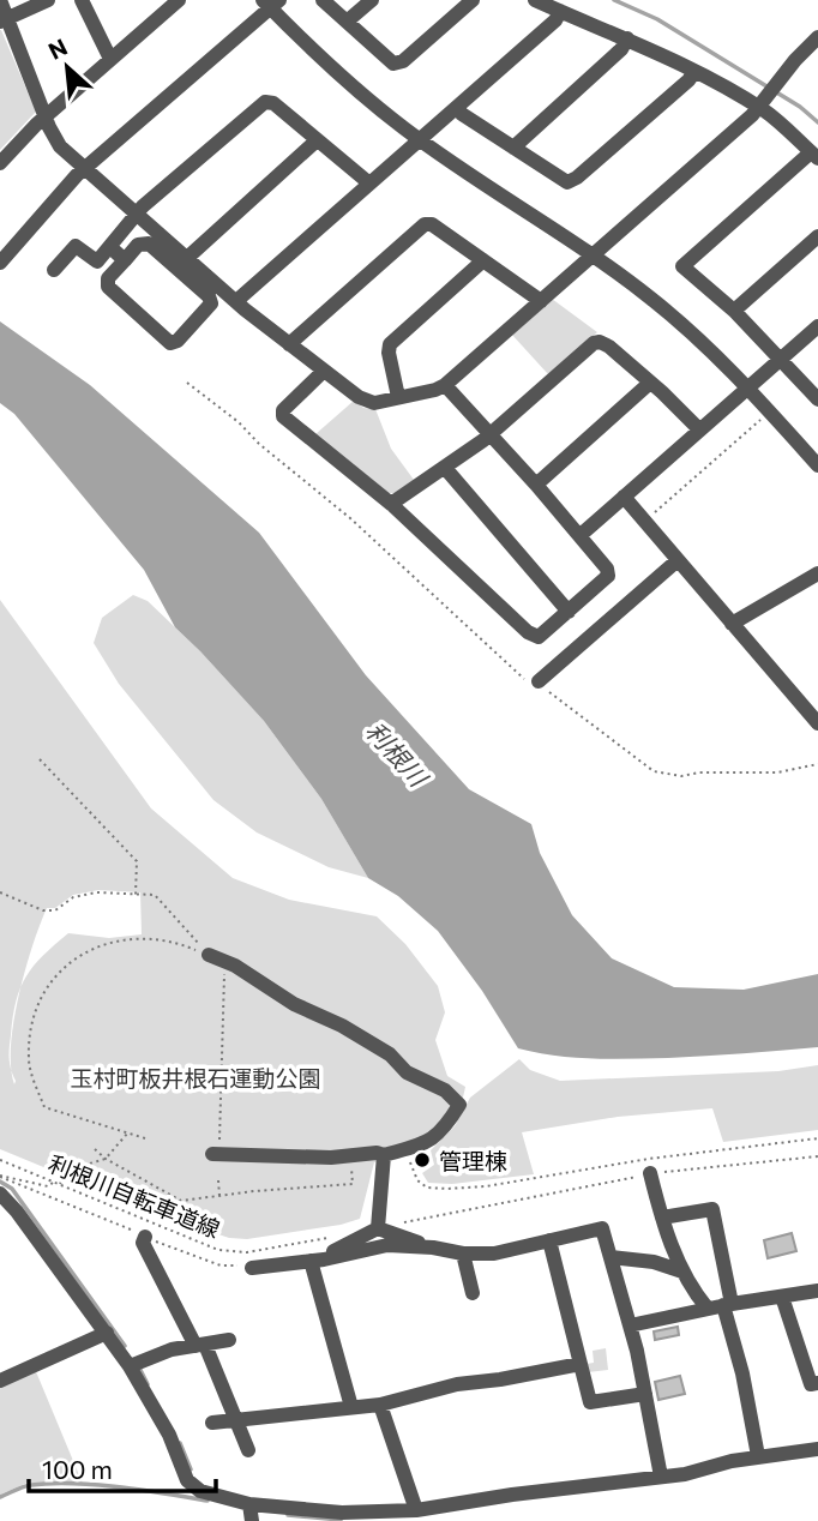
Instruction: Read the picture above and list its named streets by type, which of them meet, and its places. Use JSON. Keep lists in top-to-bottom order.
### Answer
{
  "streets": {
    "path": ["利根川自転車道線"]
  },
  "water": ["利根川"],
  "parks": ["玉村町板井根石運動公園"],
  "places": ["管理棟"],
  "scale_bar": "100 m",
  "north": "top left"
}
